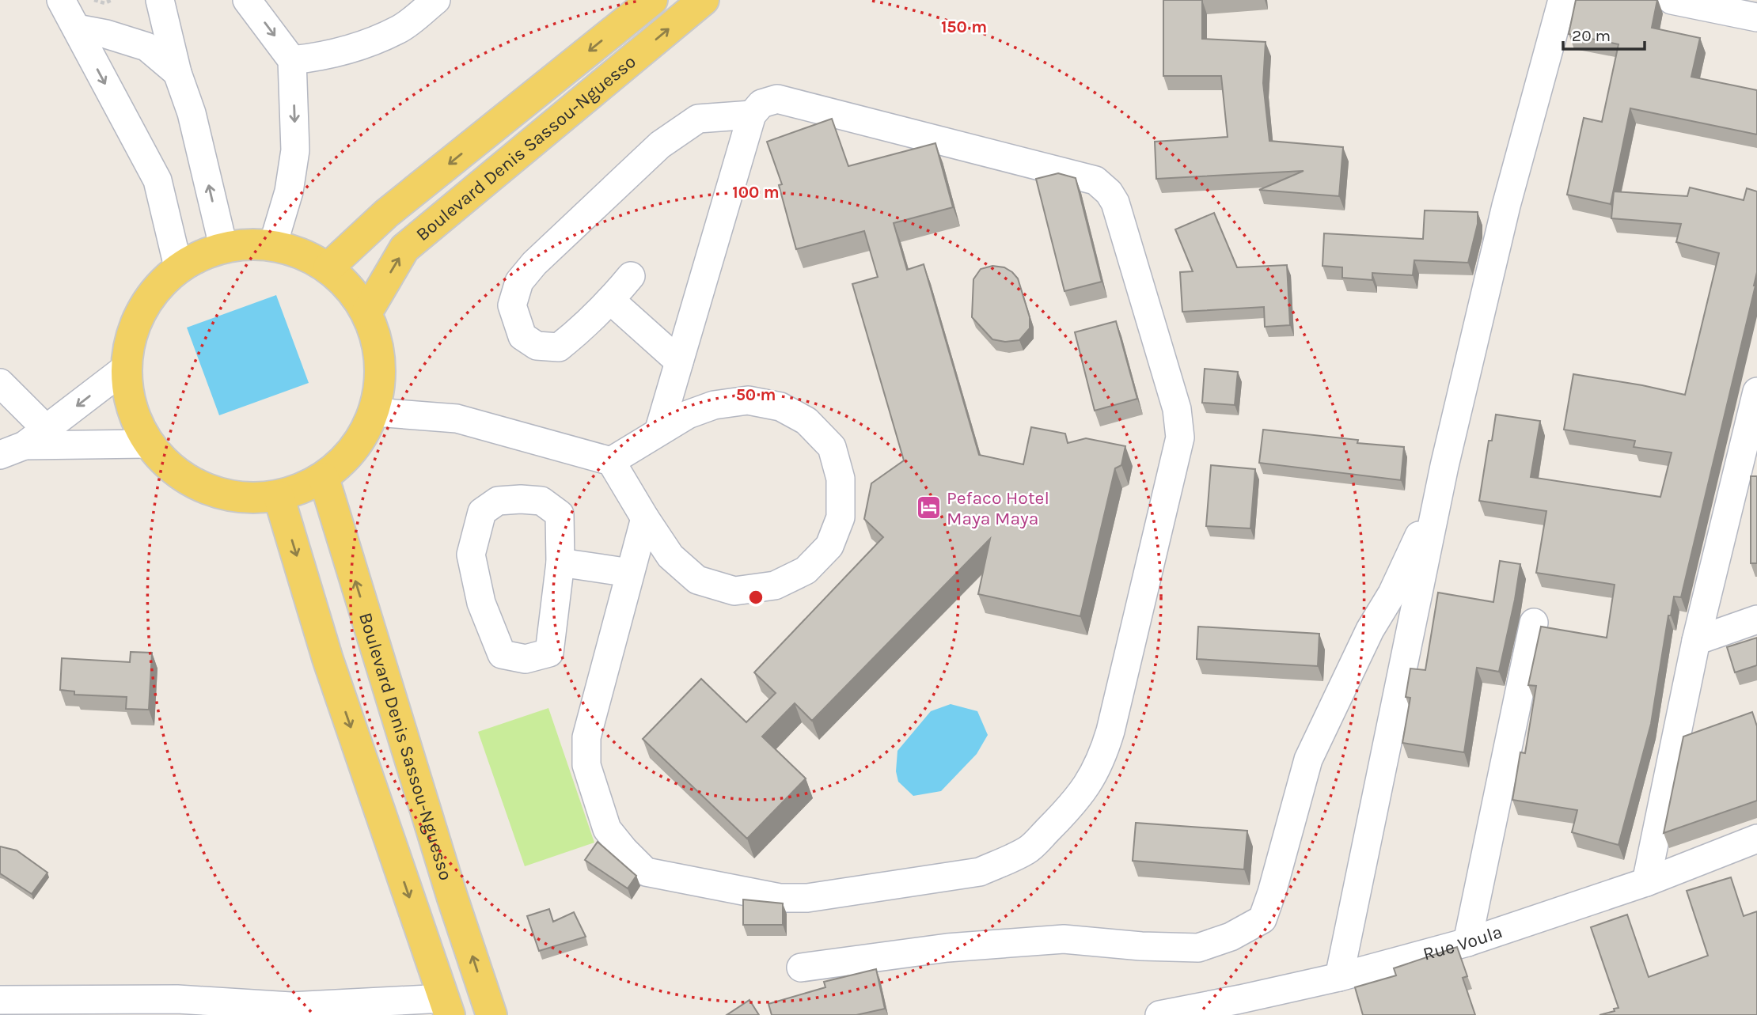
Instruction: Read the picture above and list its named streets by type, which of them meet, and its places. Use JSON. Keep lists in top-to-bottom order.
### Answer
{
  "streets": {
    "main road": ["Boulevard Denis Sassou-Nguesso"],
    "street": ["Rue Voula"]
  },
  "places": {
    "hotel": ["Pefaco Hotel Maya Maya"]
  },
  "scale_bar": "20 m",
  "rings": ["150 m", "100 m", "50 m"]
}
